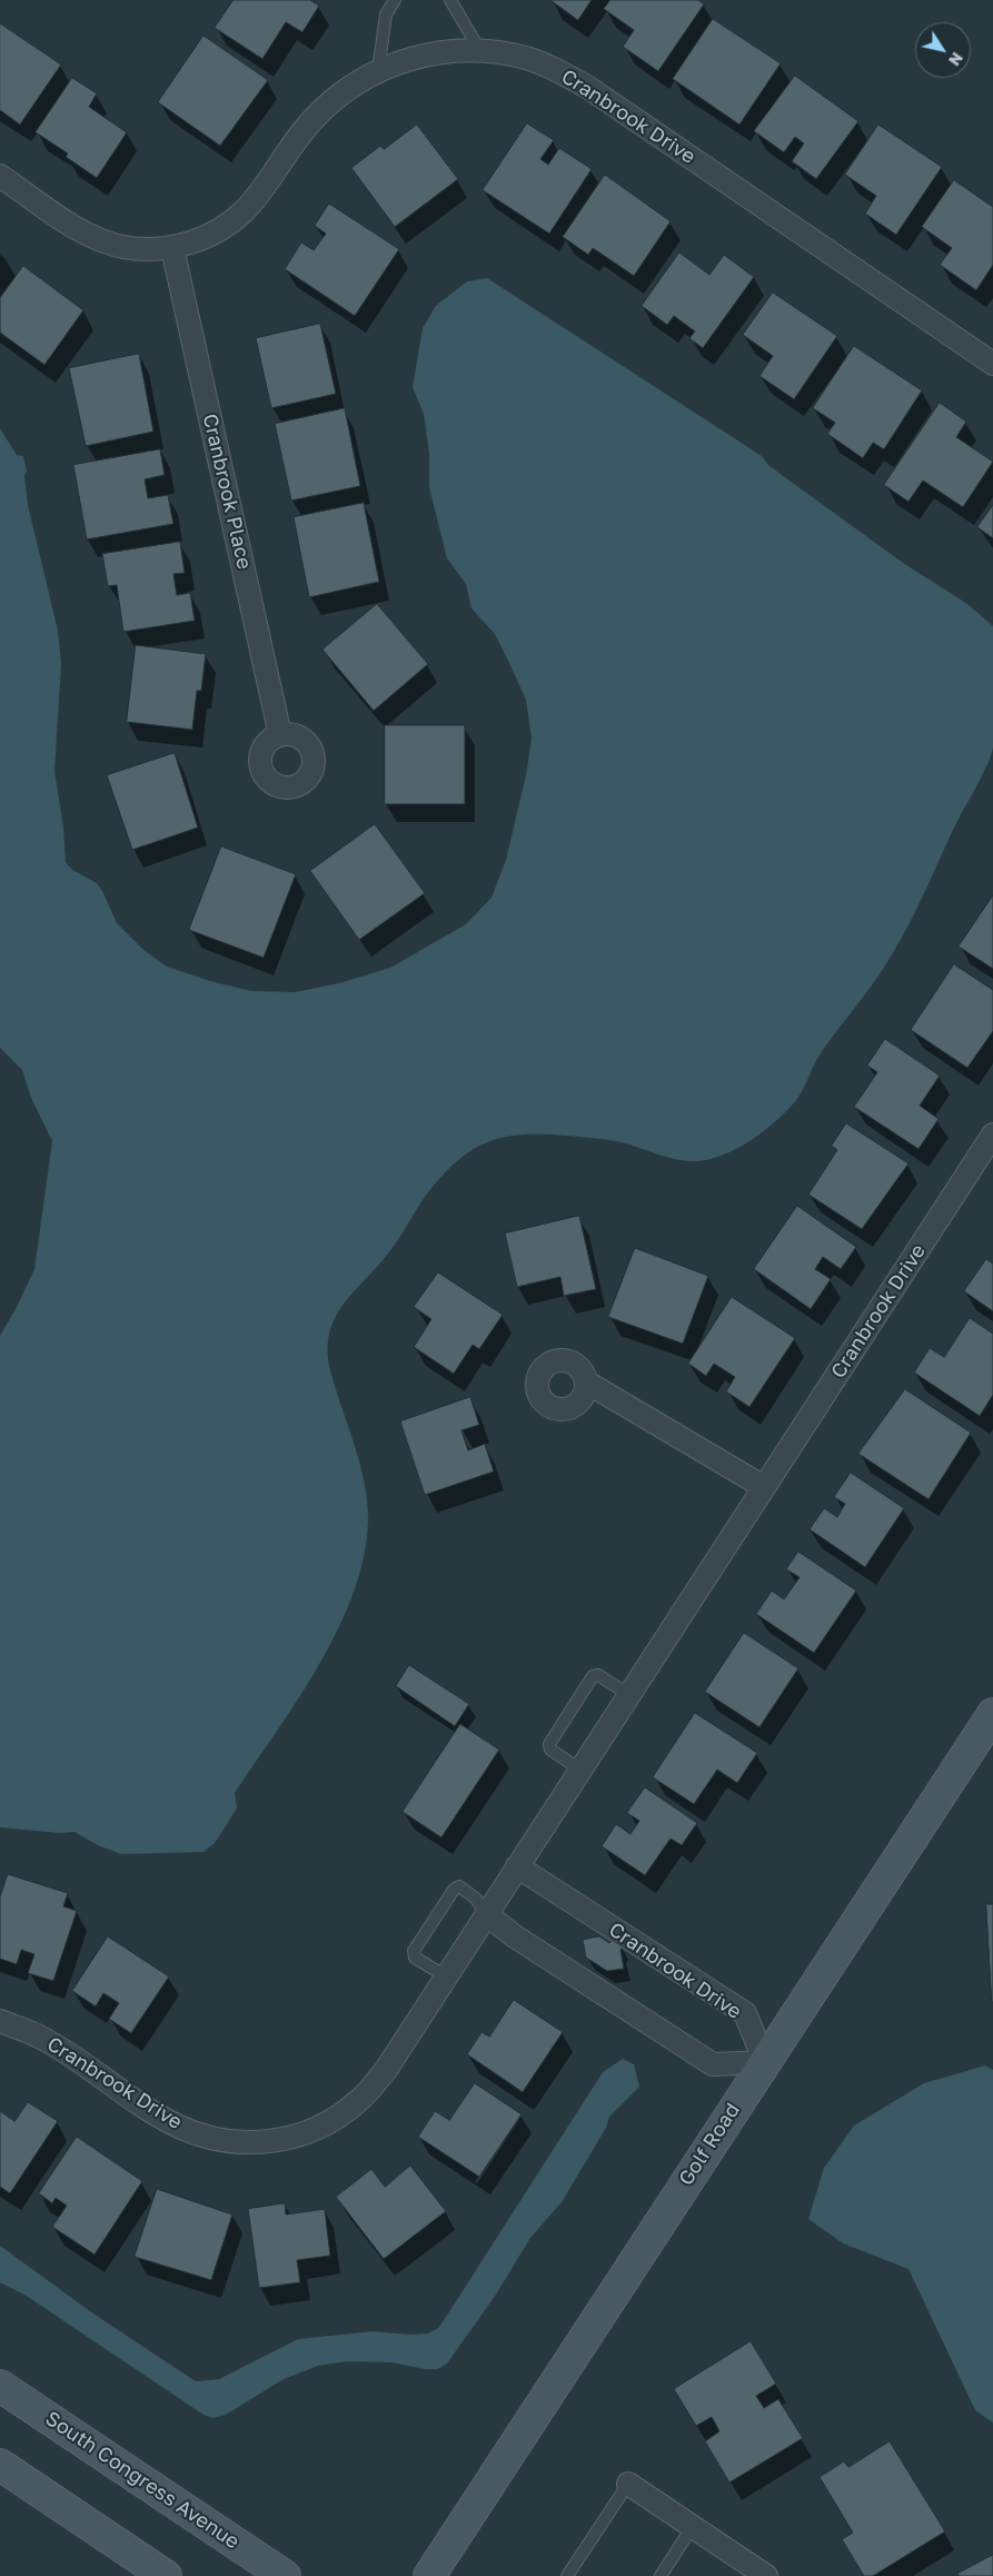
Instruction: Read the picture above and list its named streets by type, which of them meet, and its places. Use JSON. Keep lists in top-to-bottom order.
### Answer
{
  "streets": {
    "street": [
      "Cranbrook Drive",
      "Cranbrook Place",
      "Golf Road",
      "South Congress Avenue"
    ]
  },
  "crossings": [
    ["Cranbrook Drive", "Cranbrook Place"],
    ["Cranbrook Drive", "Golf Road"]
  ],
  "north": "bottom right"
}
